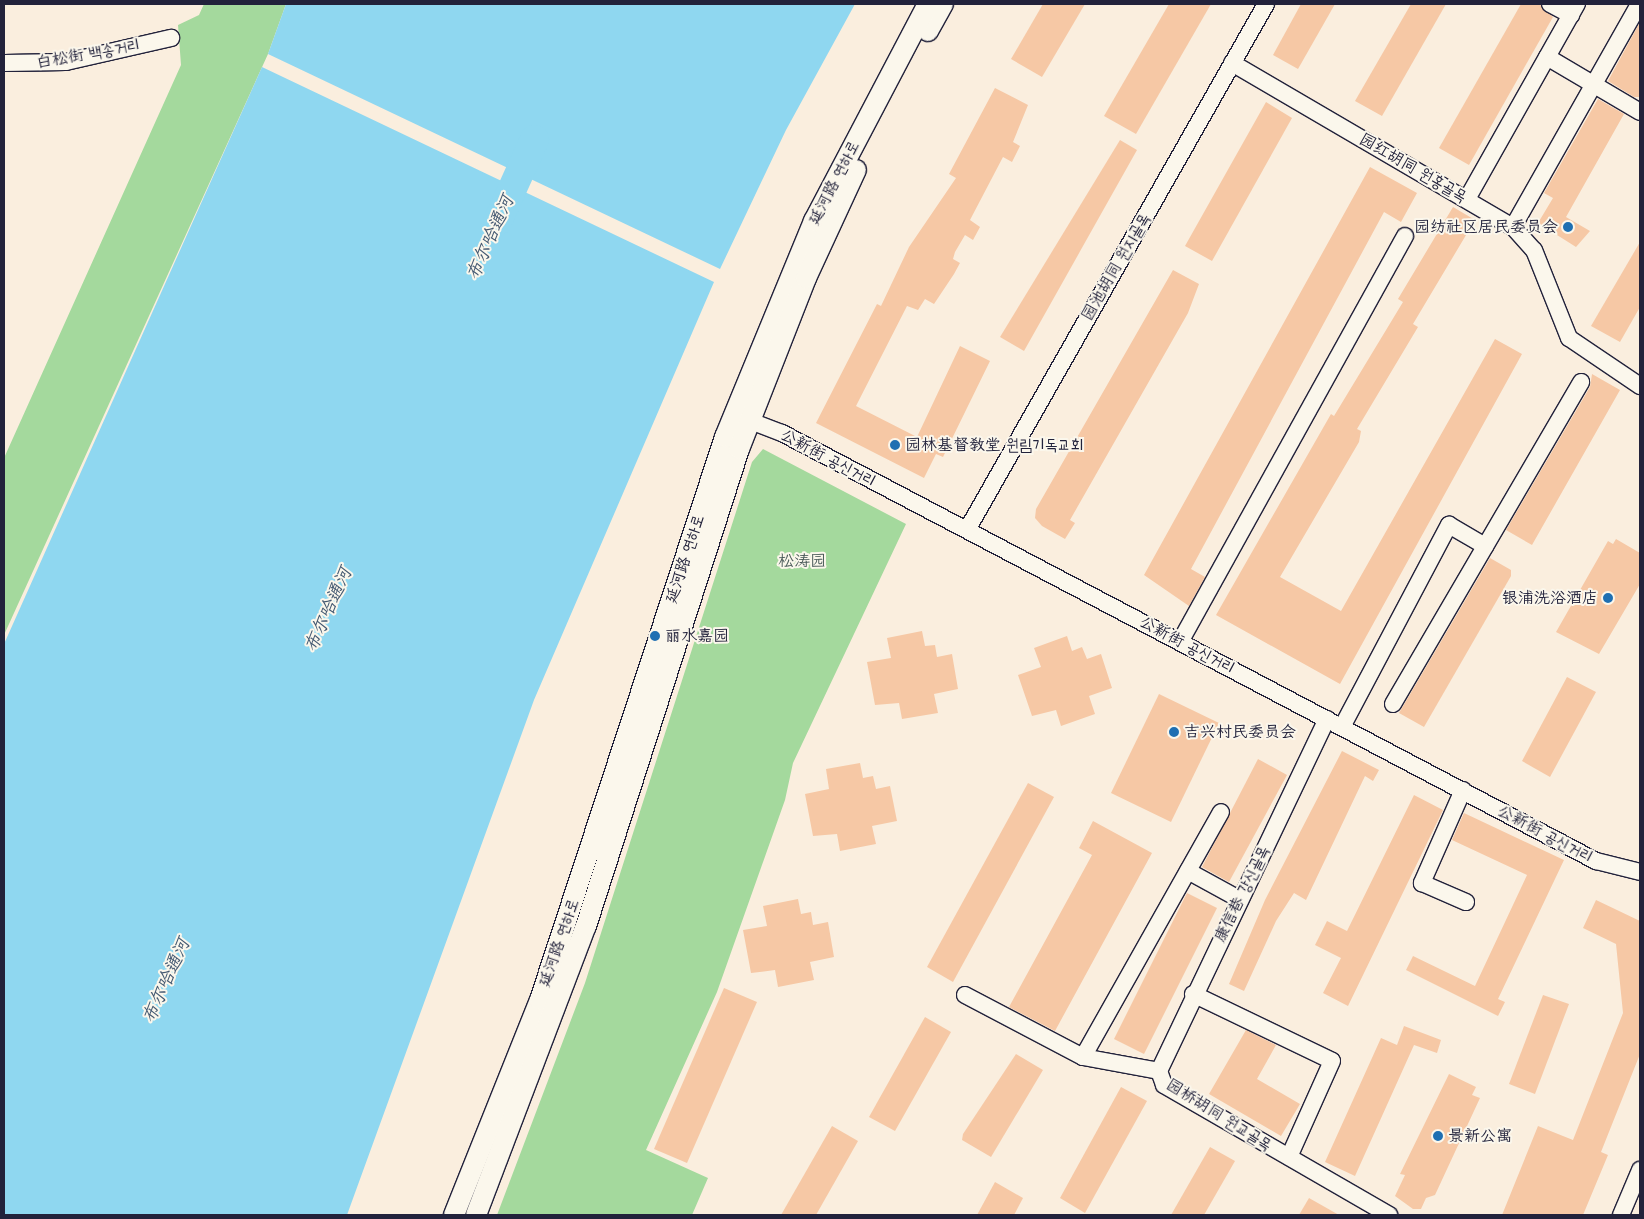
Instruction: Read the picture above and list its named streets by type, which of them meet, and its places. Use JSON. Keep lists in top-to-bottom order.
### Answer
{
  "streets": {
    "main road": ["延河路 연하로"],
    "street": [
      "白松街 백송거리",
      "园红胡同 원홍골목",
      "园池胡同 원지골목",
      "公新街 공신거리",
      "康信巷 강신골목",
      "园桥胡同 원교골목"
    ]
  },
  "crossings": [
    ["园红胡同 원홍골목", "园池胡同 원지골목"],
    ["延河路 연하로", "公新街 공신거리"],
    ["园池胡同 원지골목", "公新街 공신거리"],
    ["公新街 공신거리", "康信巷 강신골목"],
    ["康信巷 강신골목", "园桥胡同 원교골목"]
  ],
  "water": ["布尔哈通河"],
  "parks": ["松涛园"],
  "places": [
    "园纺社区居民委员会",
    "园林基督教堂 원림기독교회",
    "银浦洗浴酒店",
    "丽水嘉园",
    "吉兴村民委员会",
    "景新公寓"
  ]
}
